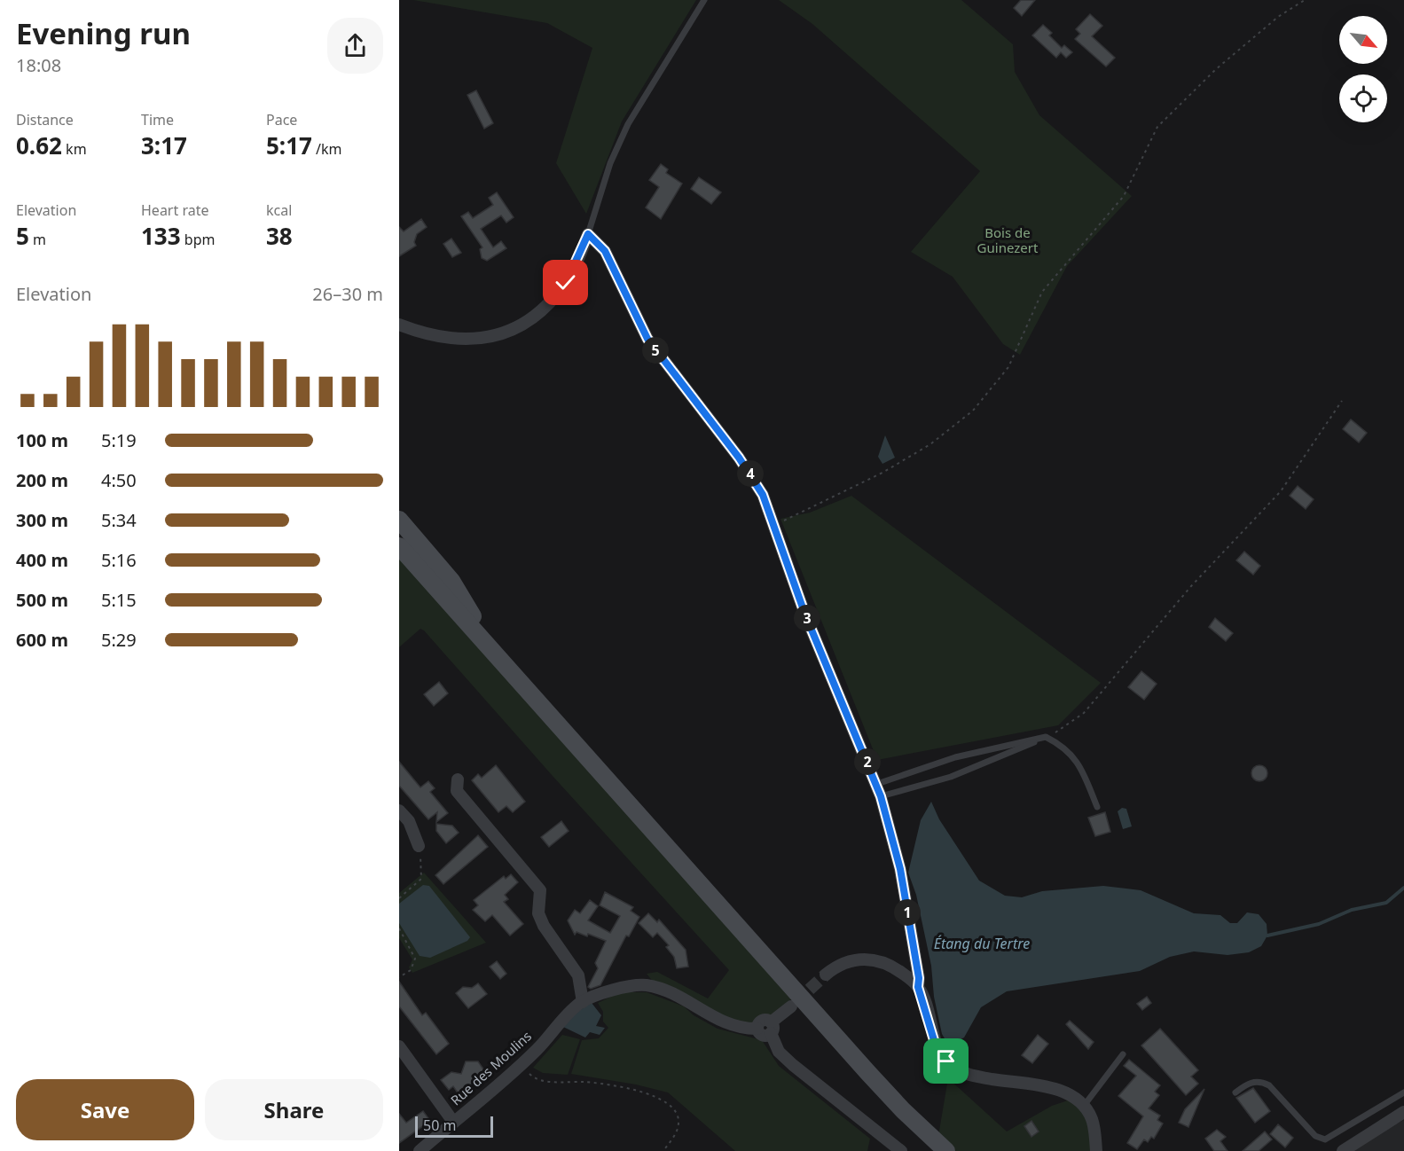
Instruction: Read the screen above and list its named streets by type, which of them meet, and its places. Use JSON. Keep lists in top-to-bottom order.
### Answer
{
  "streets": {
    "street": ["Rue des Moulins"]
  },
  "water": ["Étang du Tertre"],
  "parks": ["Bois de Guinezert"],
  "scale_bar": "50 m",
  "north": "bottom right",
  "page": {
    "heading": ["Evening run", "18:08"],
    "stats": [
      ["Distance", "0.62 km"],
      ["Time", "3:17"],
      ["Pace", "5:17 /km"],
      ["Elevation", "5 m"],
      ["Heart rate", "133 bpm"],
      ["kcal", "38"]
    ],
    "chart": ["Elevation", "26–30 m"],
    "pins": [
      "5",
      "4",
      "3",
      "2",
      "1"
    ],
    "list": [
      {
        "name": "100 m",
        "note": "5:19"
      },
      {
        "name": "200 m",
        "note": "4:50"
      },
      {
        "name": "300 m",
        "note": "5:34"
      },
      {
        "name": "400 m",
        "note": "5:16"
      },
      {
        "name": "500 m",
        "note": "5:15"
      },
      {
        "name": "600 m",
        "note": "5:29"
      }
    ],
    "buttons": ["Save", "Share"],
    "scale": "50 m"
  }
}
